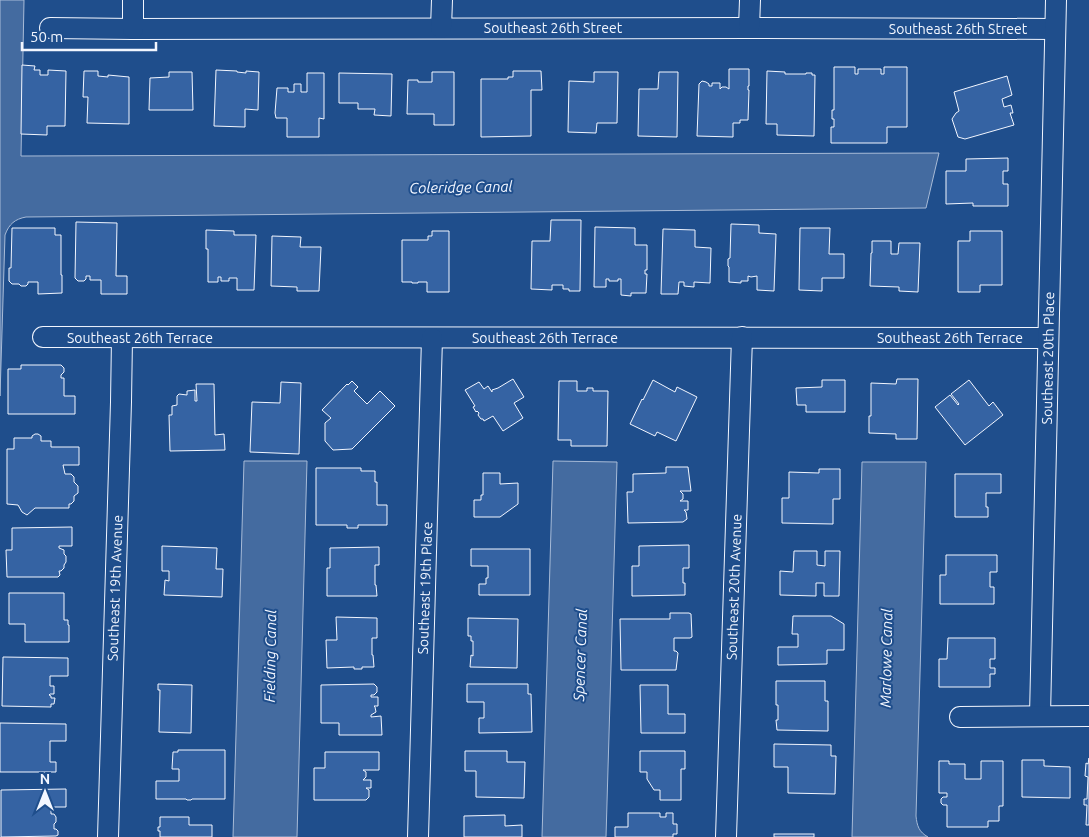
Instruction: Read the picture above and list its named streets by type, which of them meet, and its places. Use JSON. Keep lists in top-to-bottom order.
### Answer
{
  "streets": {
    "street": [
      "Southeast 26th Street",
      "Southeast 26th Terrace",
      "Southeast 20th Place",
      "Southeast 20th Avenue",
      "Southeast 19th Avenue",
      "Southeast 19th Place"
    ]
  },
  "crossings": [
    ["Southeast 26th Street", "Southeast 20th Place"],
    ["Southeast 26th Terrace", "Southeast 20th Place"],
    ["Southeast 26th Terrace", "Southeast 20th Avenue"],
    ["Southeast 26th Terrace", "Southeast 19th Avenue"],
    ["Southeast 26th Terrace", "Southeast 19th Place"]
  ],
  "water": [
    "Coleridge Canal",
    "Spencer Canal",
    "Fielding Canal",
    "Marlowe Canal"
  ],
  "scale_bar": "50 m",
  "north": "top"
}
